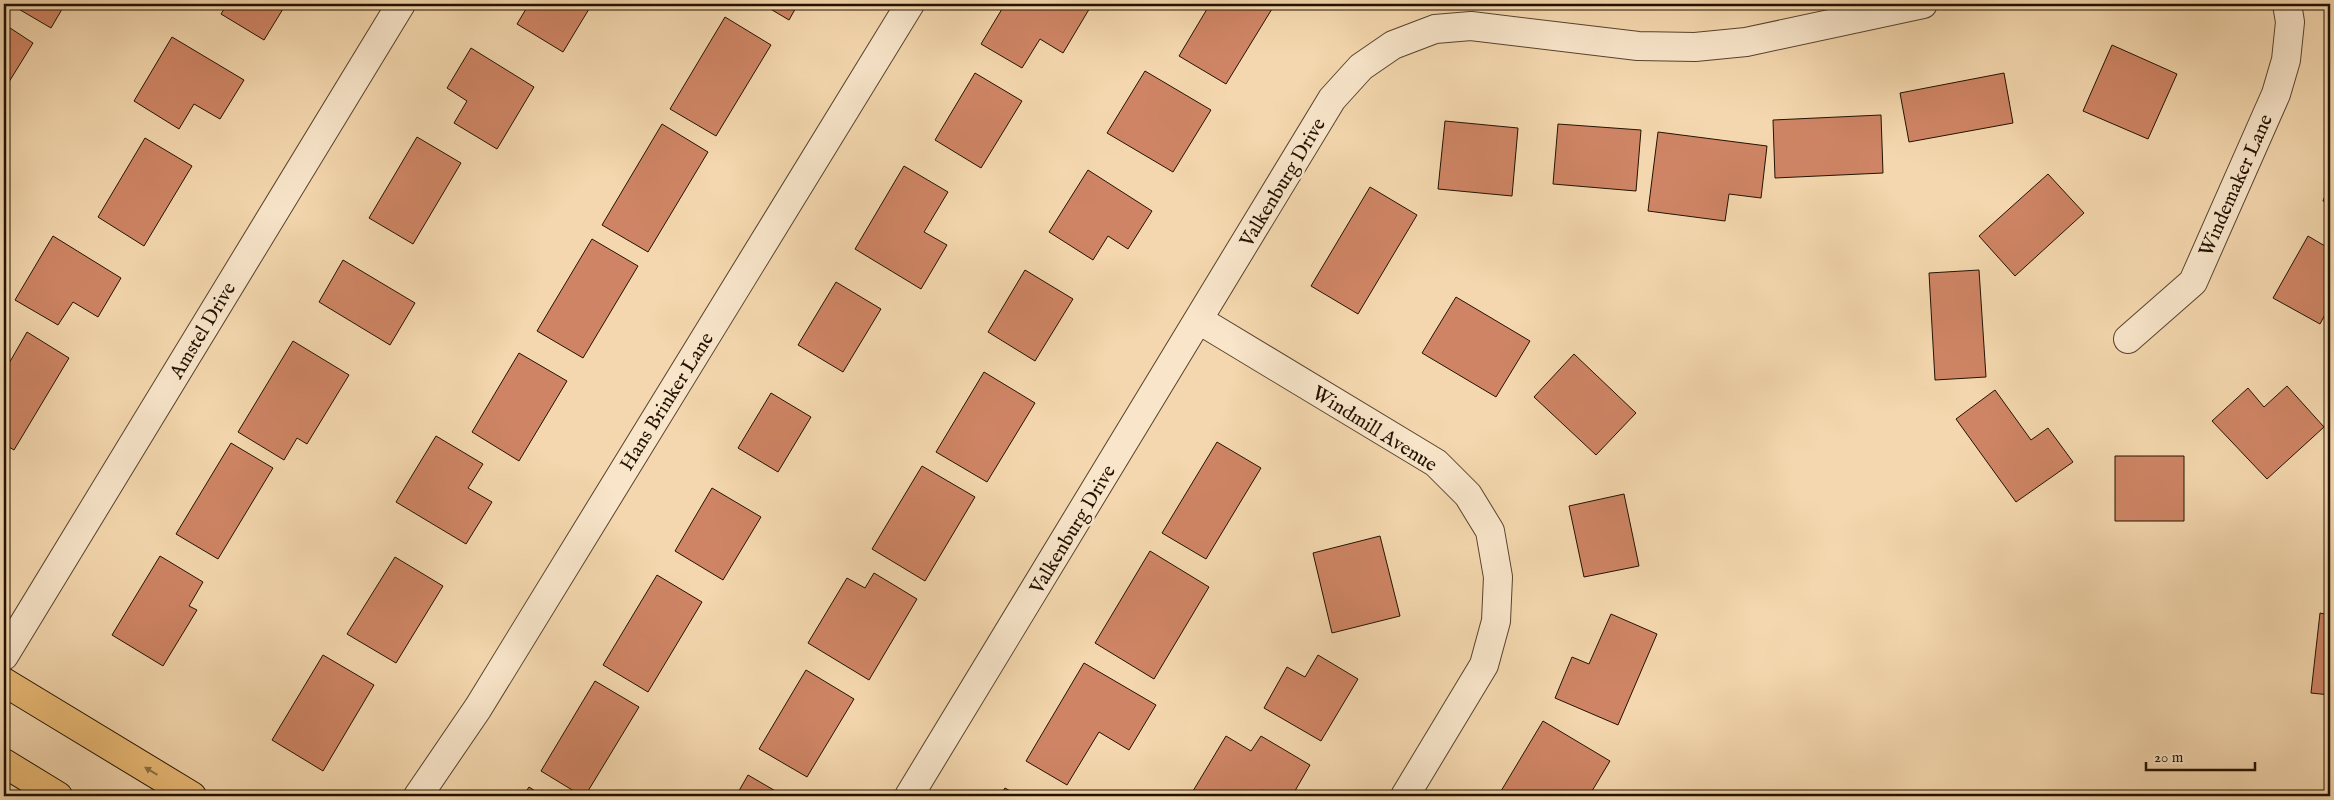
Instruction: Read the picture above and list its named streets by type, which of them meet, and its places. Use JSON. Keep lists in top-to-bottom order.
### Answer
{
  "streets": {
    "street": [
      "Valkenburg Drive",
      "Windemaker Lane",
      "Amstel Drive",
      "Hans Brinker Lane",
      "Windmill Avenue"
    ]
  },
  "crossings": [
    ["Valkenburg Drive", "Windmill Avenue"]
  ],
  "scale_bar": "20 m"
}
